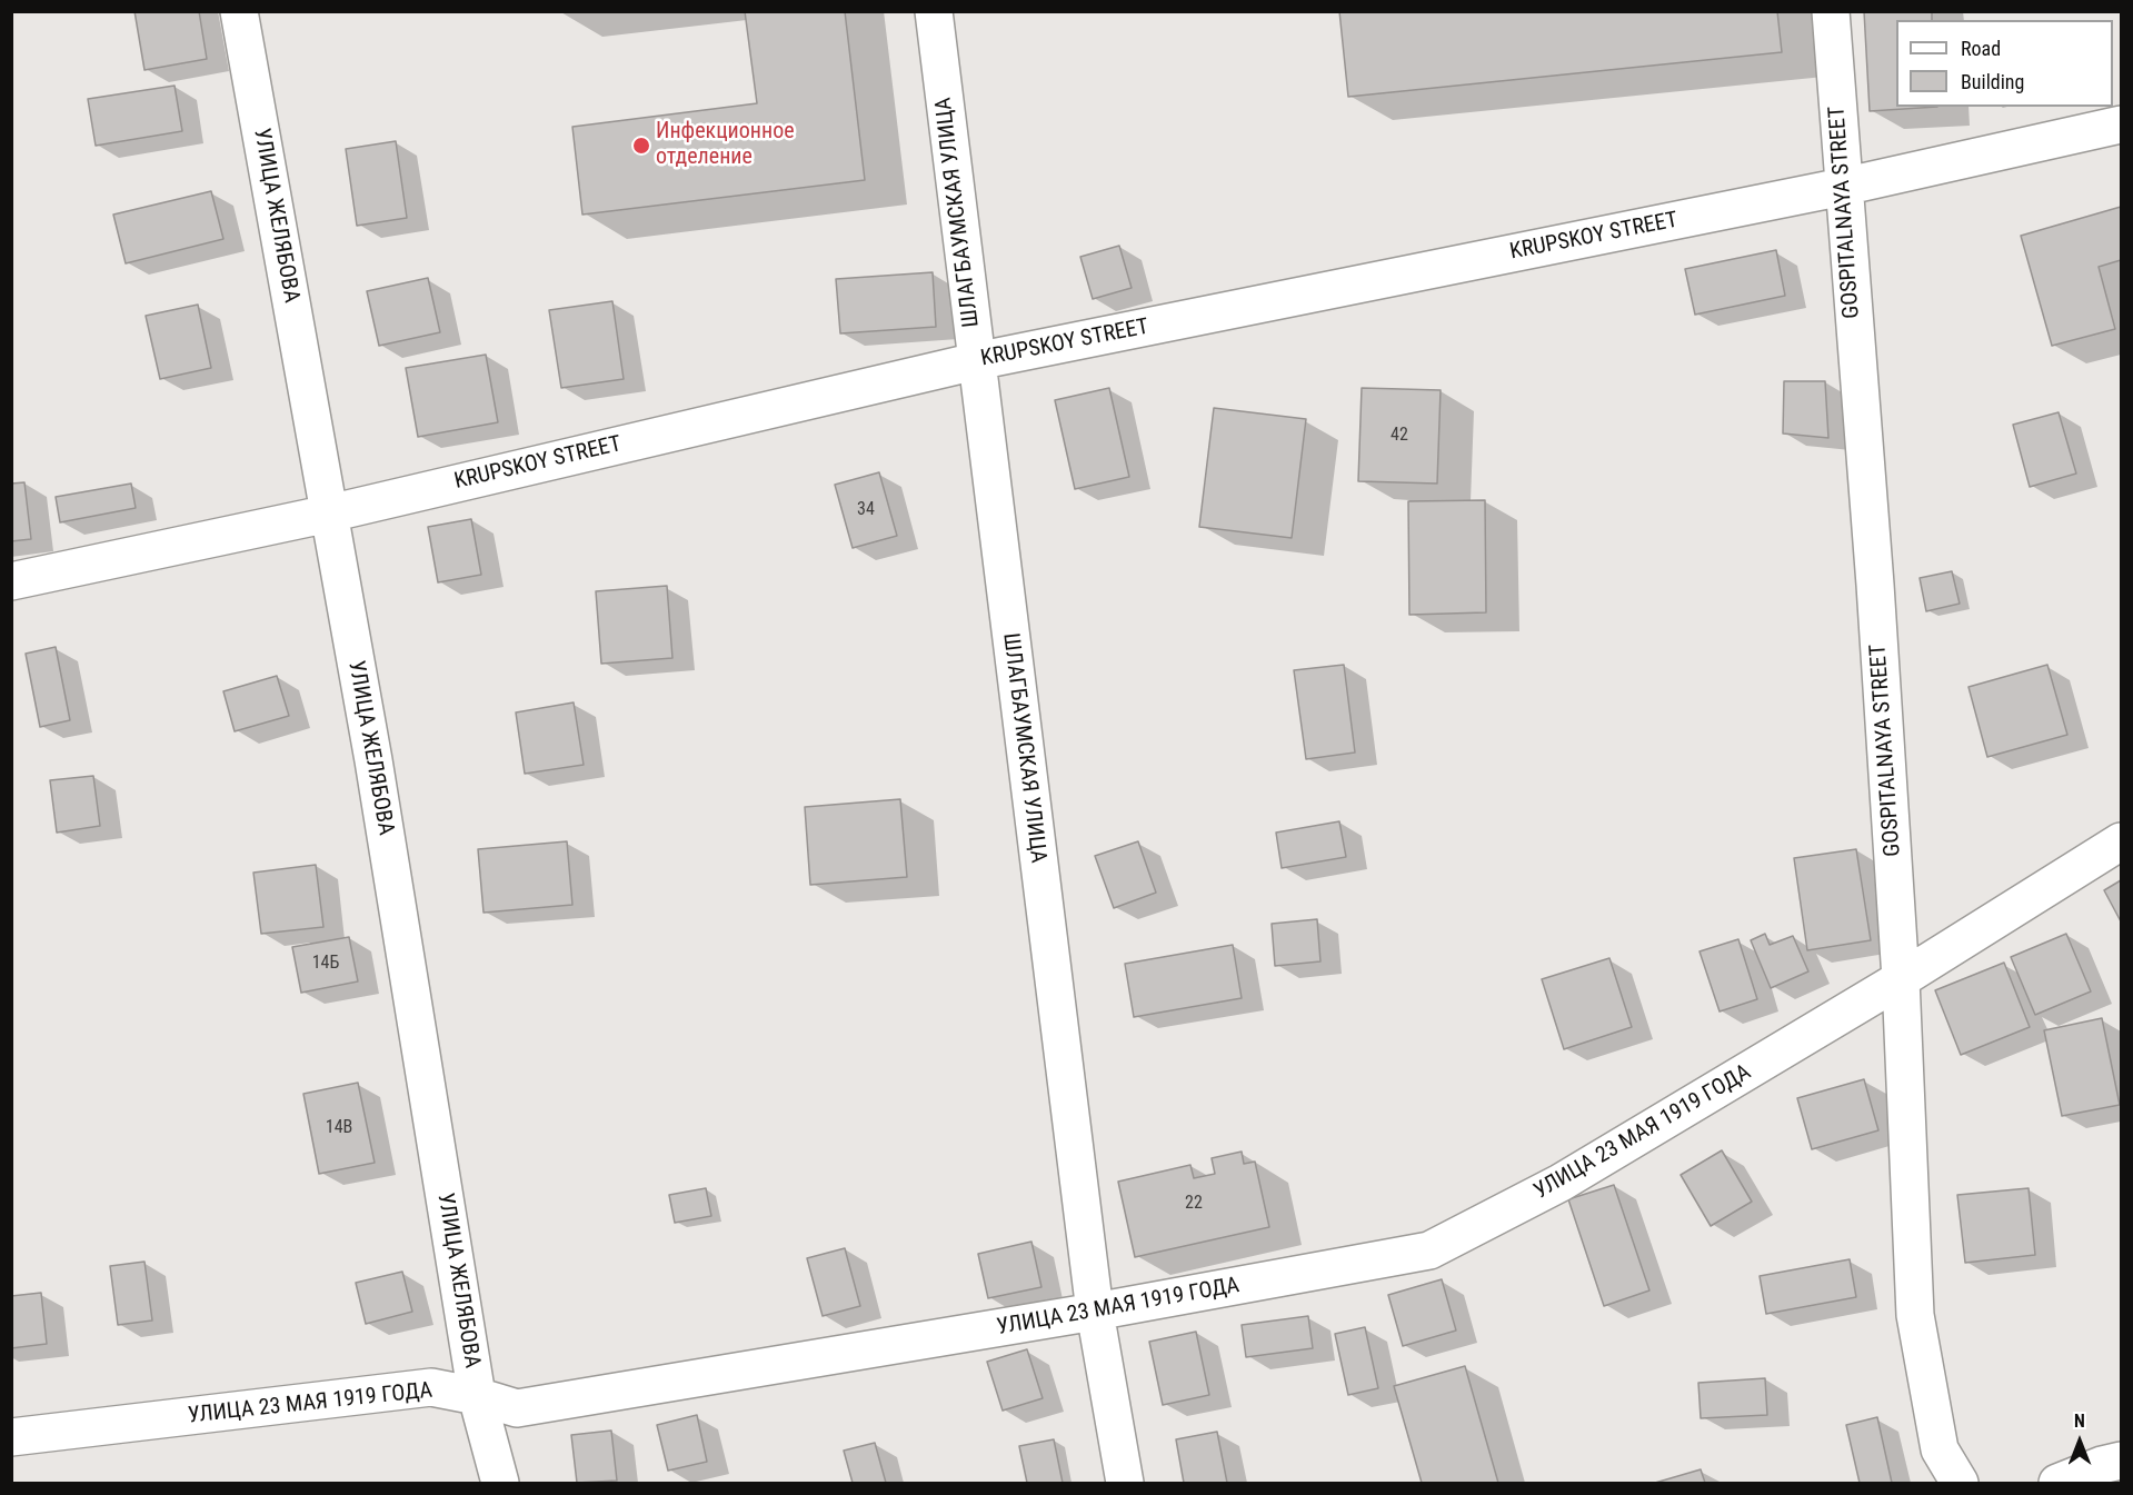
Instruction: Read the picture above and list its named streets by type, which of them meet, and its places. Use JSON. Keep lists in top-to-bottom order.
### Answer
{
  "streets": {
    "street": [
      "ШЛАГБАУМСКАЯ УЛИЦА",
      "GOSPITALNAYA STREET",
      "УЛИЦА ЖЕЛЯБОВА",
      "KRUPSKOY STREET",
      "УЛИЦА 23 МАЯ 1919 ГОДА"
    ]
  },
  "crossings": [
    ["ШЛАГБАУМСКАЯ УЛИЦА", "KRUPSKOY STREET"],
    ["ШЛАГБАУМСКАЯ УЛИЦА", "УЛИЦА 23 МАЯ 1919 ГОДА"],
    ["GOSPITALNAYA STREET", "KRUPSKOY STREET"],
    ["GOSPITALNAYA STREET", "УЛИЦА 23 МАЯ 1919 ГОДА"],
    ["УЛИЦА ЖЕЛЯБОВА", "KRUPSKOY STREET"],
    ["УЛИЦА ЖЕЛЯБОВА", "УЛИЦА 23 МАЯ 1919 ГОДА"]
  ],
  "places": ["Инфекционное отделение"],
  "house_numbers": [
    "42",
    "34",
    "14Б",
    "14В",
    "22"
  ],
  "legend": ["Road", "Building"],
  "north": "top"
}
